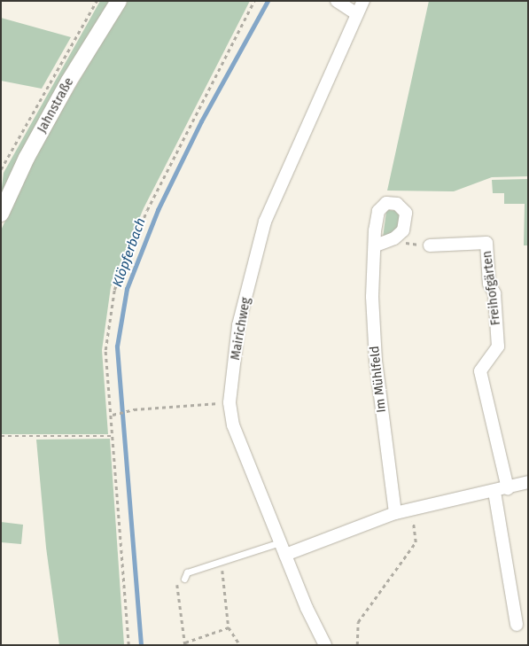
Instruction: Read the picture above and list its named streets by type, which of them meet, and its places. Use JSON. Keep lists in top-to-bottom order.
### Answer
{
  "streets": {
    "street": [
      "Jahnstraße",
      "Freihofgärten",
      "Mairichweg",
      "Im Mühlfeld"
    ]
  },
  "water": ["Klöpferbach"]
}
